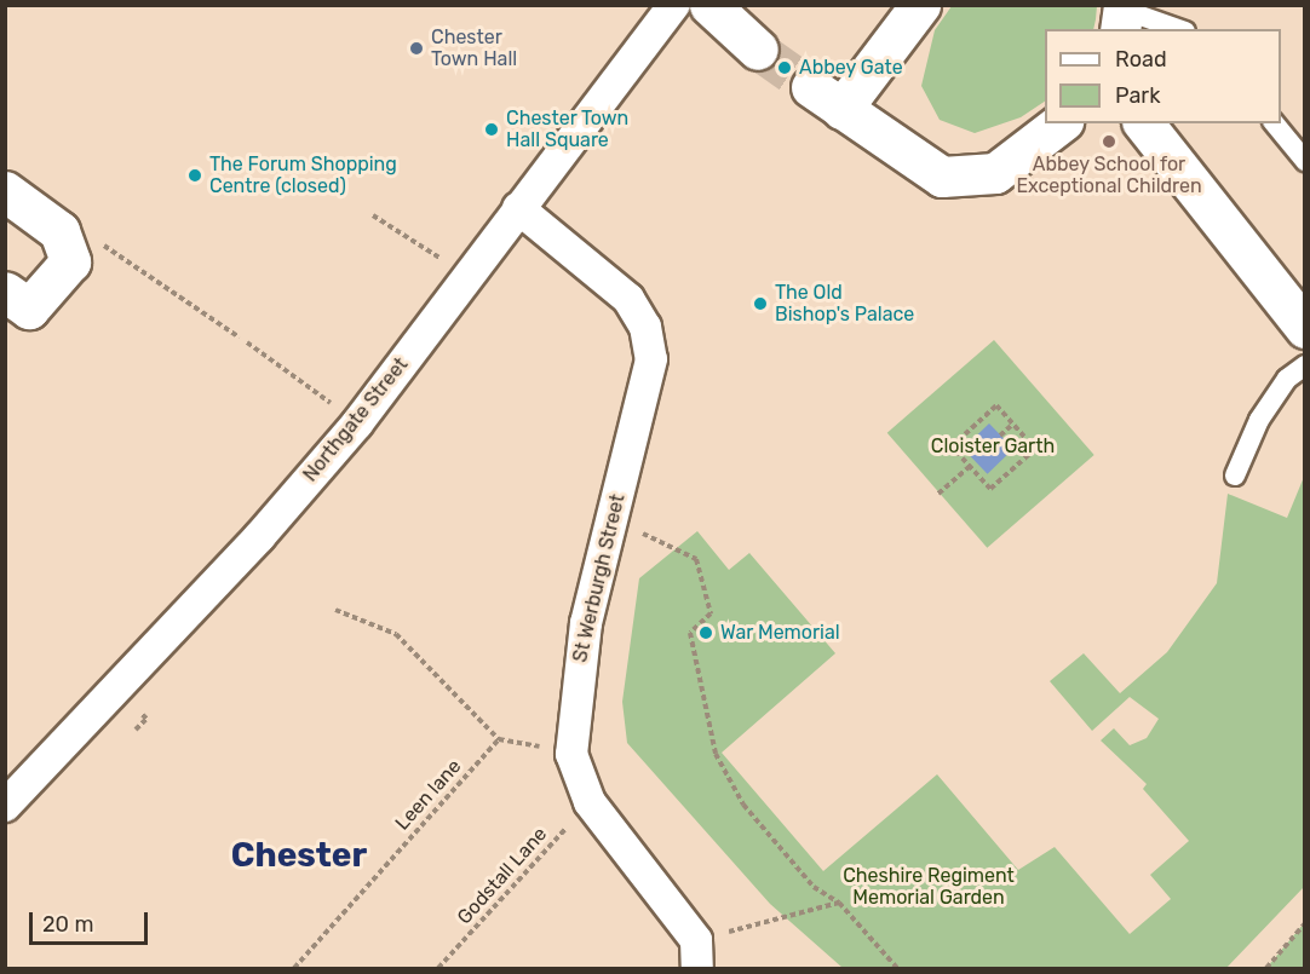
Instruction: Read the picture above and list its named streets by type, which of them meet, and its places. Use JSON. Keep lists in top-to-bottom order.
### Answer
{
  "streets": {
    "street": ["Northgate Street", "St Werburgh Street"],
    "path": ["Leen lane", "Godstall Lane"]
  },
  "crossings": [
    ["Northgate Street", "St Werburgh Street"],
    ["St Werburgh Street", "Godstall Lane"]
  ],
  "districts": ["Chester"],
  "parks": ["Cloister Garth", "Cheshire Regiment Memorial Garden"],
  "places": [
    "Chester Town Hall",
    "Abbey Gate",
    "Chester Town Hall Square",
    "Abbey School for Exceptional Children",
    "The Forum Shopping Centre (closed)",
    "The Old Bishop's Palace",
    "War Memorial"
  ],
  "legend": ["Road", "Park"],
  "scale_bar": "20 m"
}
